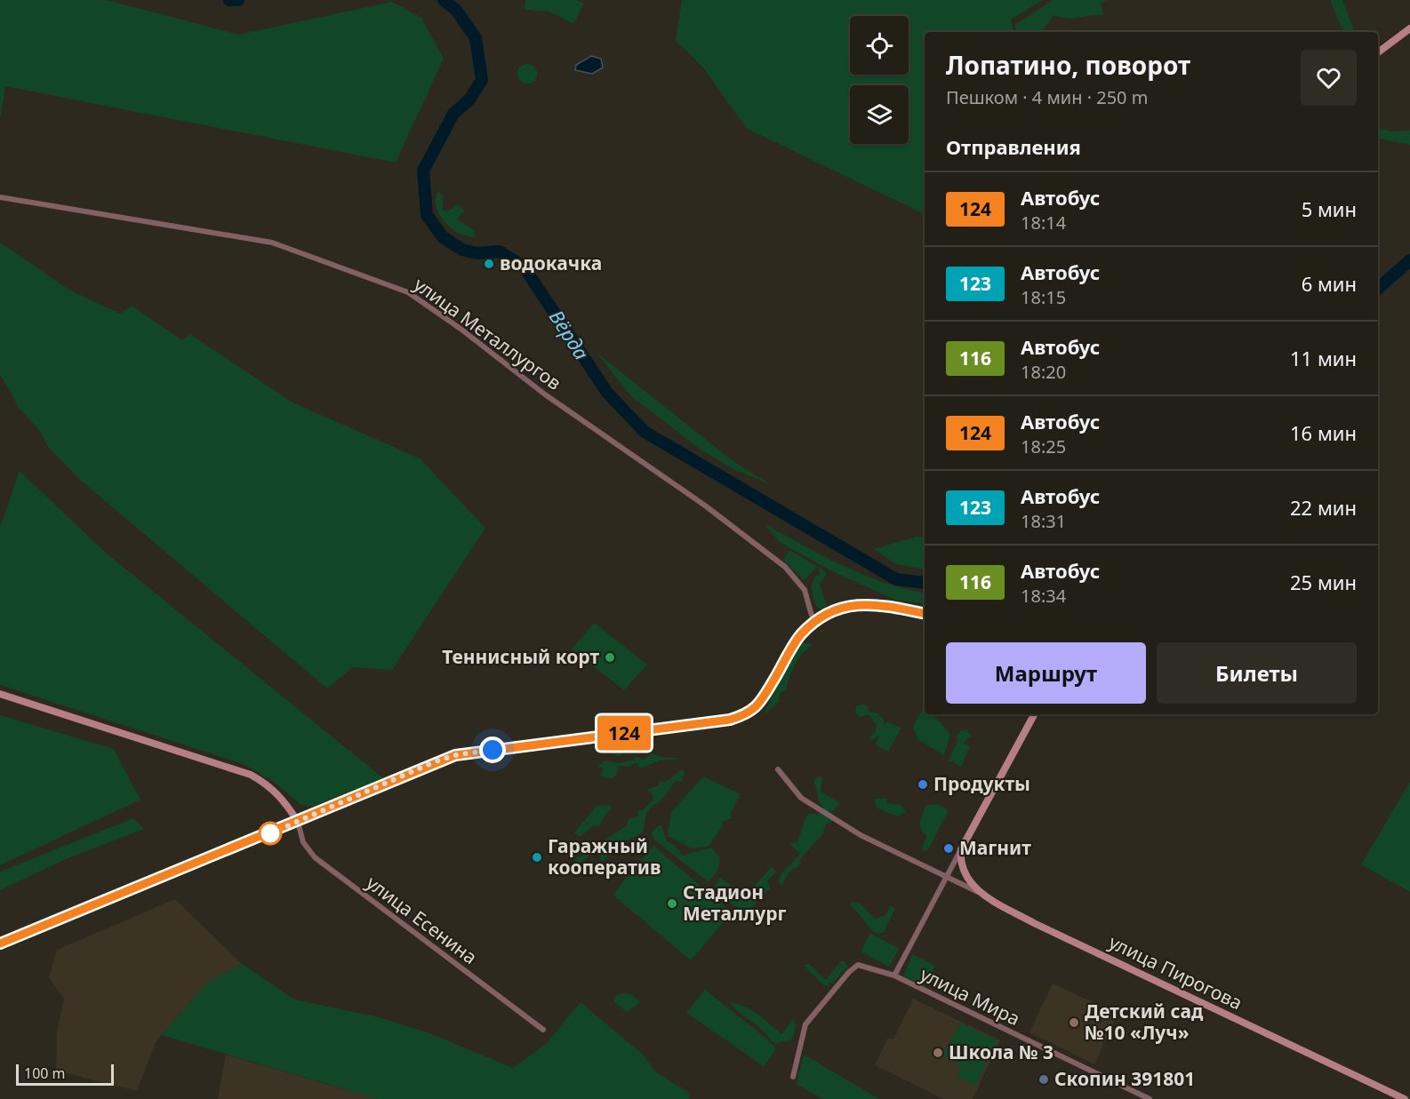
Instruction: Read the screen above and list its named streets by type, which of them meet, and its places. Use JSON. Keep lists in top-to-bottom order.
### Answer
{
  "streets": {
    "street": [
      "улица Металлургов",
      "улица Есенина",
      "улица Пирогова",
      "улица Мира"
    ]
  },
  "water": ["Вёрда"],
  "places": [
    "водокачка",
    "Теннисный корт",
    "Продукты",
    "Магнит",
    "Гаражный кооператив",
    "Стадион Металлург",
    "Детский сад №10 «Луч»",
    "Школа № 3",
    "Скопин 391801"
  ],
  "lines": ["bus line 124"],
  "scale_bar": "100 m",
  "page": {
    "on_map": "124",
    "heading": [
      ["Лопатино, поворот", "Пешком · 4 мин · 250 m"],
      "Отправления"
    ],
    "list": [
      {
        "mark": "124",
        "name": "Автобус",
        "note": "18:14",
        "value": "5 мин"
      },
      {
        "mark": "123",
        "name": "Автобус",
        "note": "18:15",
        "value": "6 мин"
      },
      {
        "mark": "116",
        "name": "Автобус",
        "note": "18:20",
        "value": "11 мин"
      },
      {
        "mark": "124",
        "name": "Автобус",
        "note": "18:25",
        "value": "16 мин"
      },
      {
        "mark": "123",
        "name": "Автобус",
        "note": "18:31",
        "value": "22 мин"
      },
      {
        "mark": "116",
        "name": "Автобус",
        "note": "18:34",
        "value": "25 мин"
      }
    ],
    "buttons": ["Маршрут", "Билеты"],
    "scale": "100 m"
  }
}
